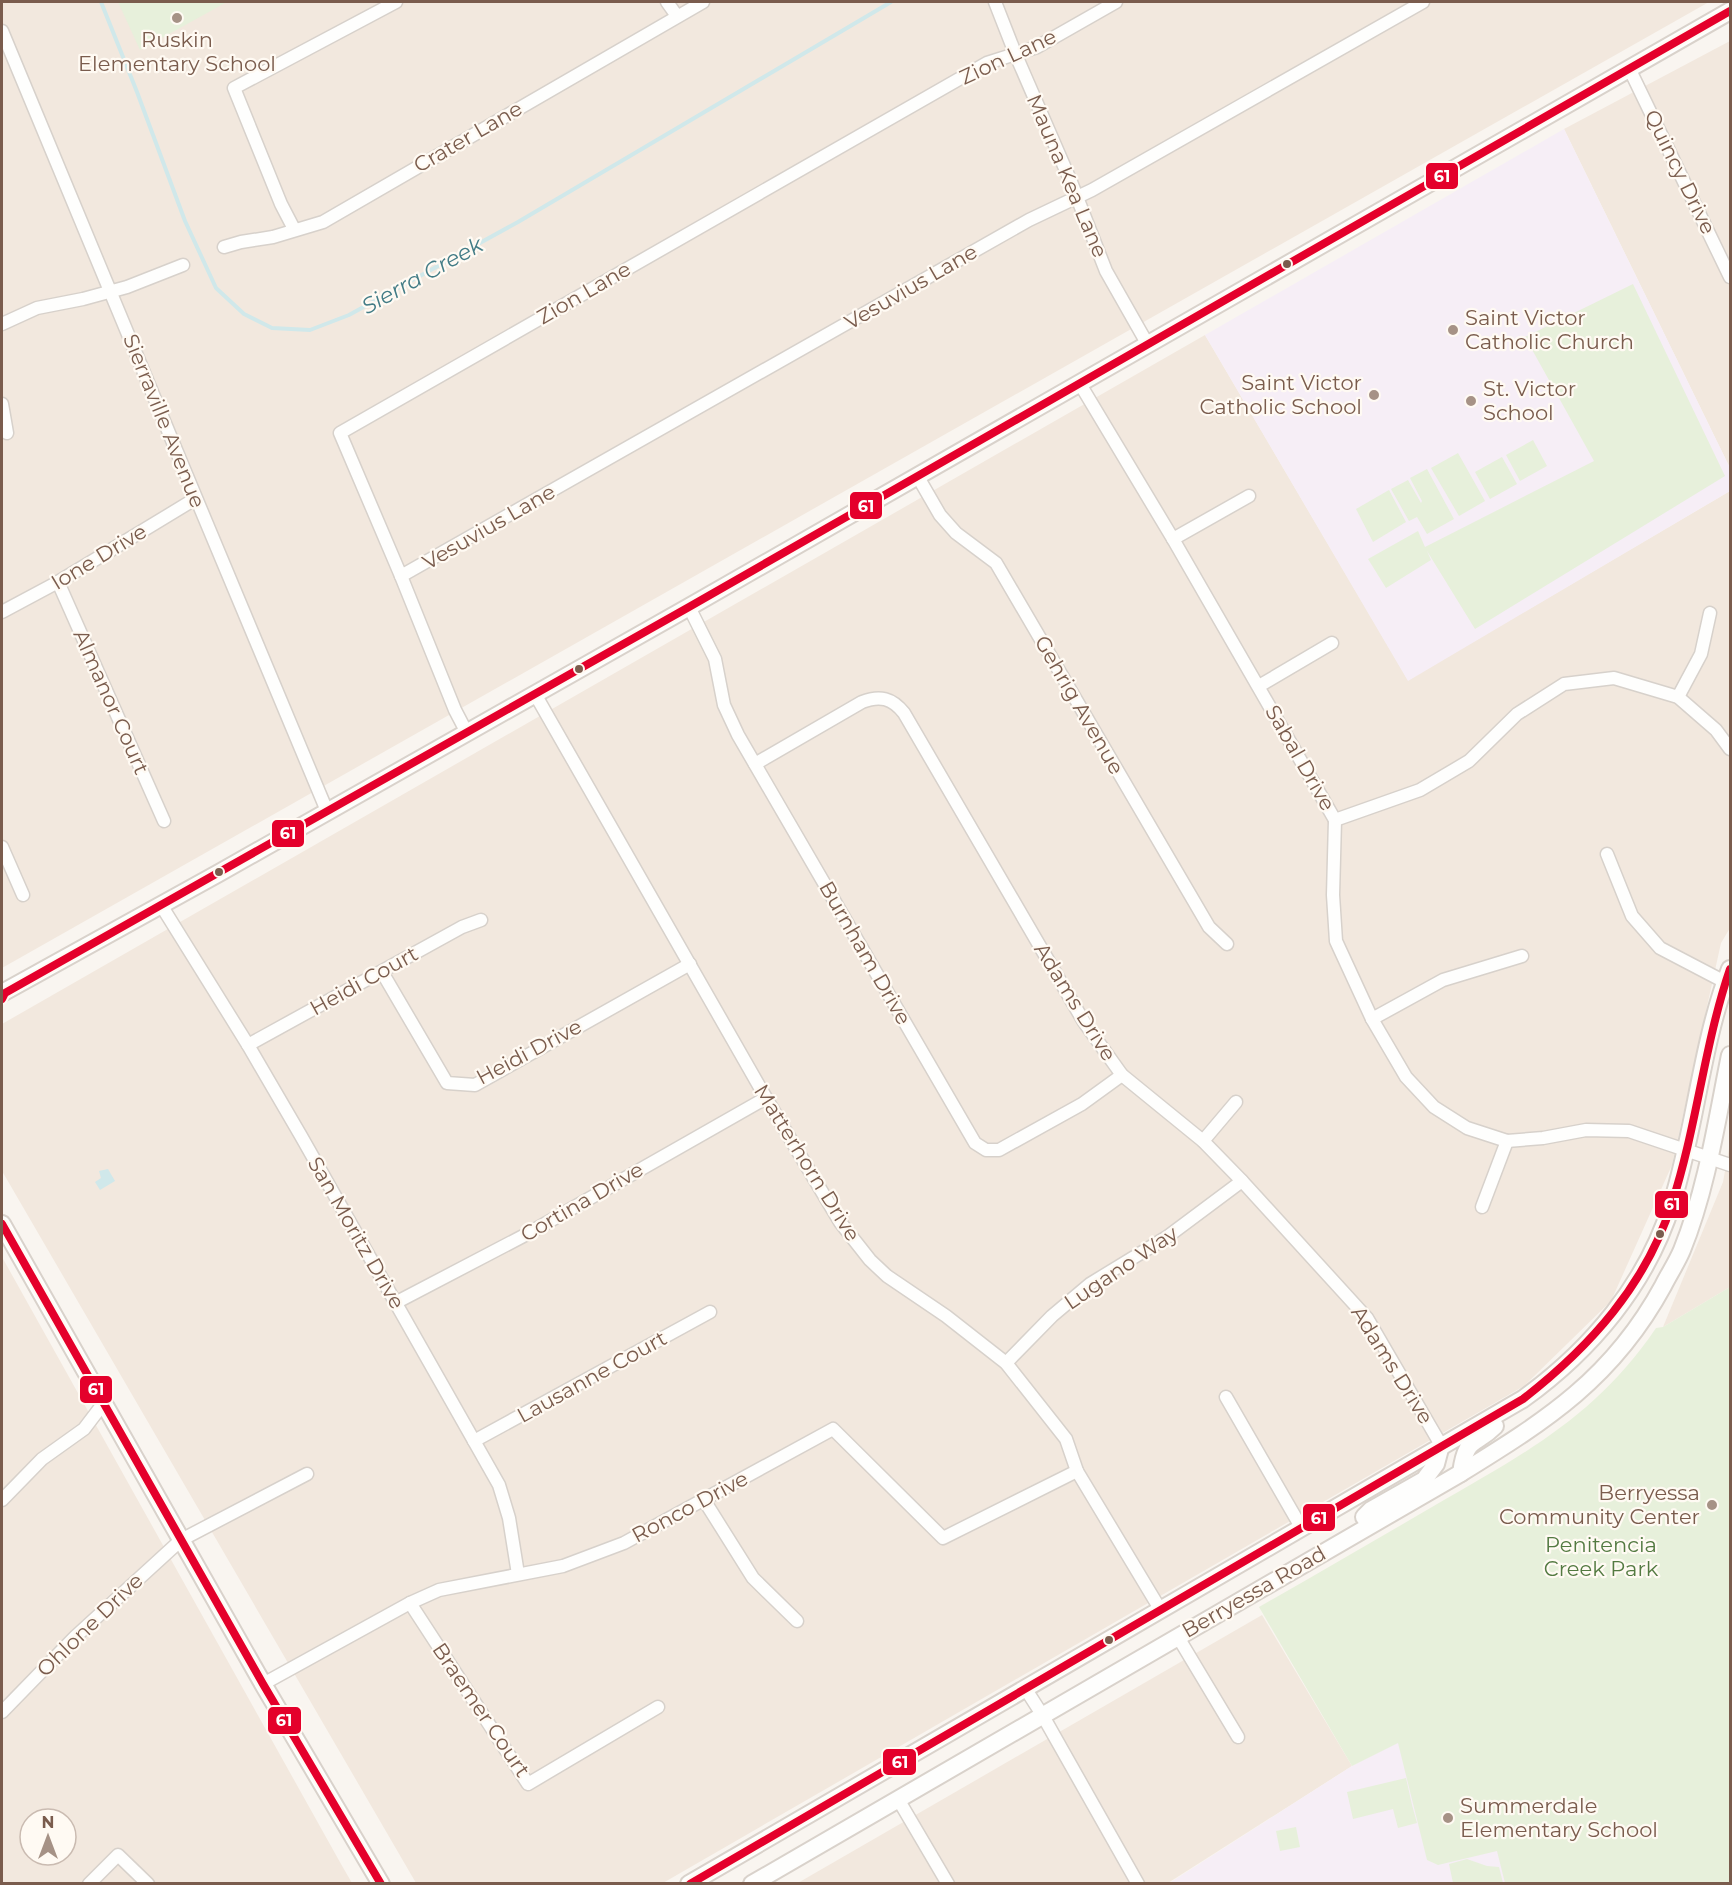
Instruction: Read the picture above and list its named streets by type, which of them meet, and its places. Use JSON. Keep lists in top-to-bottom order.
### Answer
{
  "streets": {
    "main road": ["Berryessa Road"],
    "street": [
      "Zion Lane",
      "Crater Lane",
      "Quincy Drive",
      "Mauna Kea Lane",
      "Vesuvius Lane",
      "Sierraville Avenue",
      "Ione Drive",
      "Almanor Court",
      "Gehrig Avenue",
      "Sabal Drive",
      "Burnham Drive",
      "Heidi Court",
      "Adams Drive",
      "Heidi Drive",
      "Matterhorn Drive",
      "Cortina Drive",
      "San Moritz Drive",
      "Lugano Way",
      "Lausanne Court",
      "Ronco Drive",
      "Ohlone Drive",
      "Braemer Court"
    ]
  },
  "crossings": [
    ["Zion Lane", "Mauna Kea Lane"],
    ["Zion Lane", "Vesuvius Lane"],
    ["Mauna Kea Lane", "Vesuvius Lane"],
    ["Sierraville Avenue", "Ione Drive"],
    ["Ione Drive", "Almanor Court"],
    ["Sabal Drive", "Berryessa Road"],
    ["Burnham Drive", "Adams Drive"],
    ["Heidi Court", "Heidi Drive"],
    ["Heidi Court", "San Moritz Drive"],
    ["Adams Drive", "Lugano Way"],
    ["Adams Drive", "Berryessa Road"],
    ["Heidi Drive", "Matterhorn Drive"],
    ["Matterhorn Drive", "Cortina Drive"],
    ["Matterhorn Drive", "Lugano Way"],
    ["Matterhorn Drive", "Ronco Drive"],
    ["Matterhorn Drive", "Berryessa Road"],
    ["Cortina Drive", "San Moritz Drive"],
    ["San Moritz Drive", "Lausanne Court"],
    ["San Moritz Drive", "Ronco Drive"],
    ["Ronco Drive", "Braemer Court"]
  ],
  "water": ["Sierra Creek"],
  "parks": ["Penitencia Creek Park"],
  "places": [
    "Ruskin Elementary School",
    "Saint Victor Catholic Church",
    "Saint Victor Catholic School",
    "St. Victor School",
    "Berryessa Community Center",
    "Summerdale Elementary School"
  ],
  "lines": ["transit line 61"],
  "north": "top"
}
